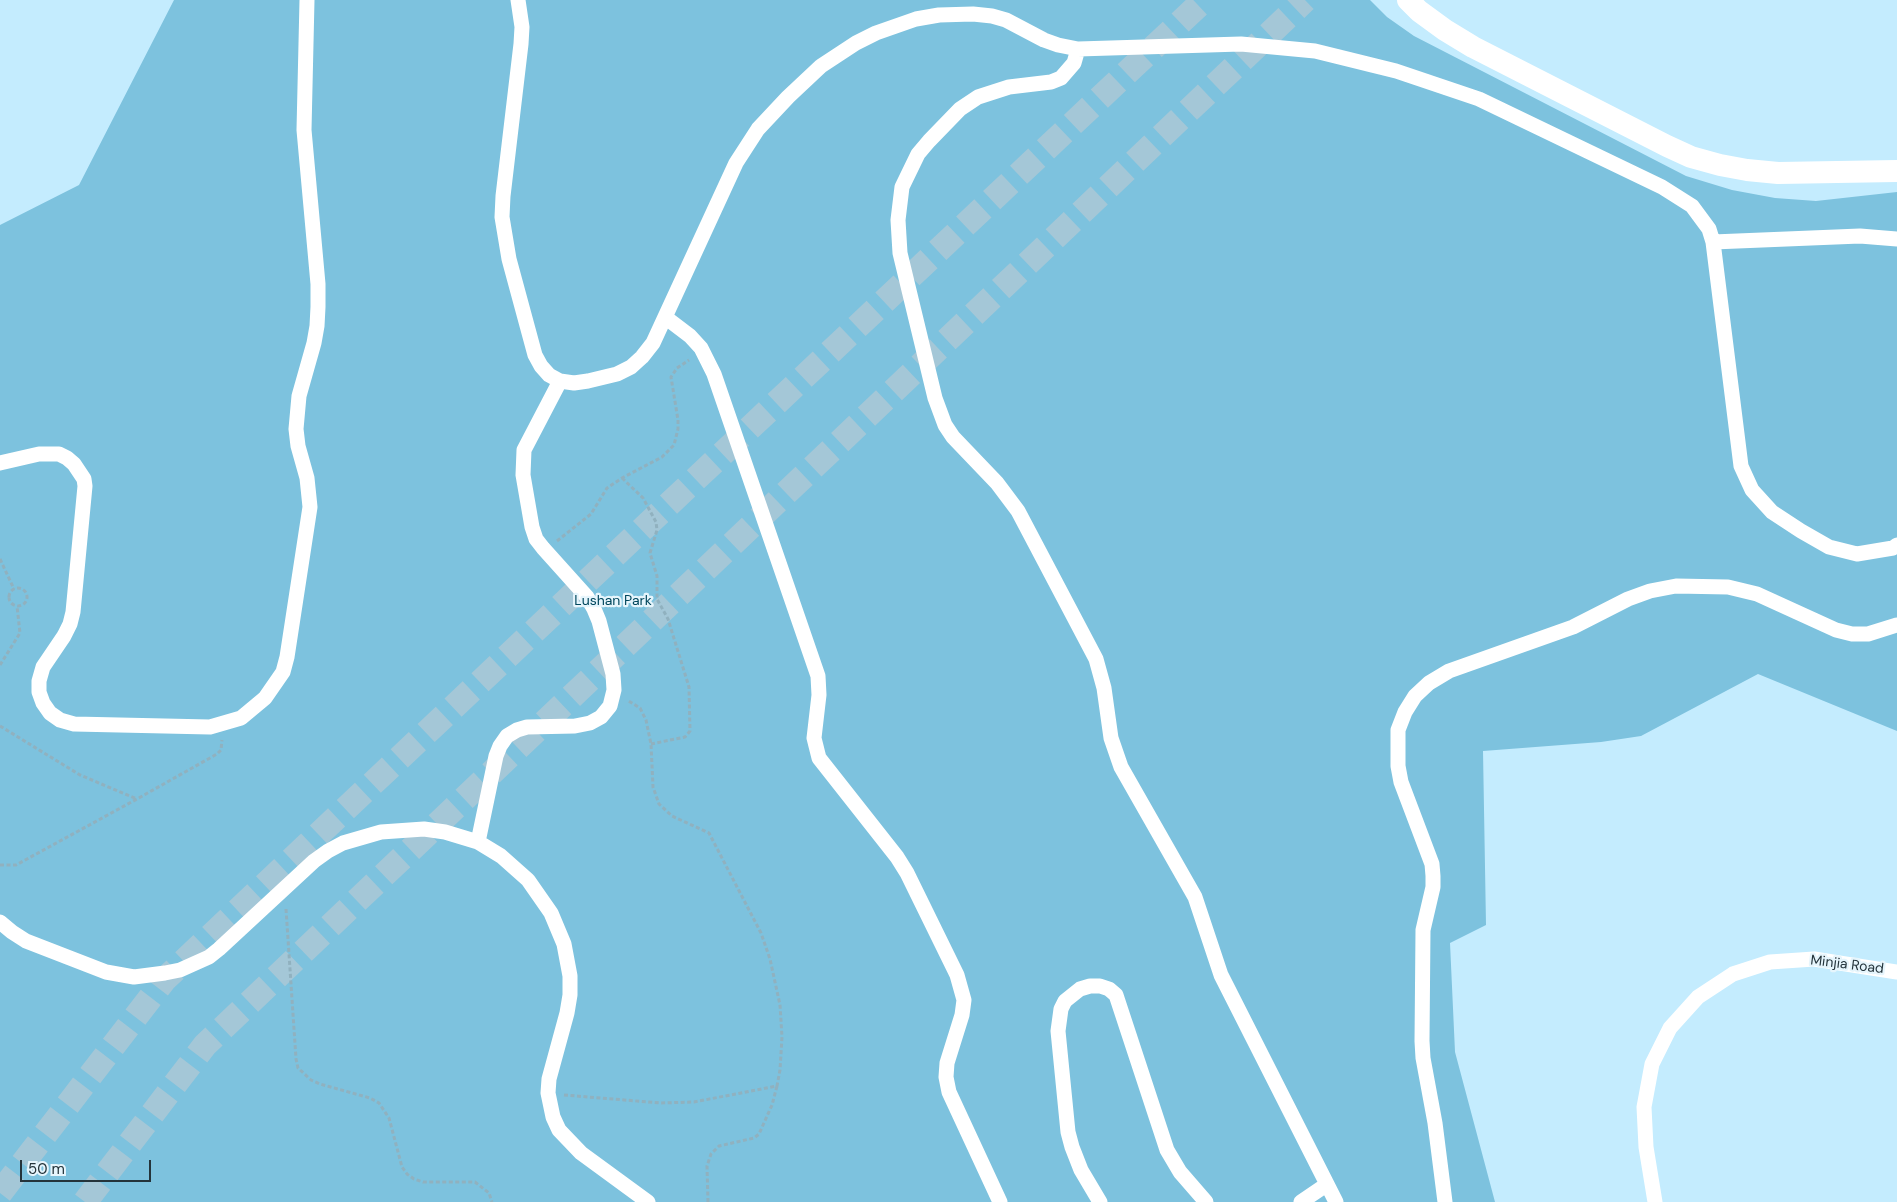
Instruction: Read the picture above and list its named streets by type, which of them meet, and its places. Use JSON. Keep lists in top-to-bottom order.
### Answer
{
  "streets": {
    "street": ["Minjia Road"]
  },
  "parks": ["Lushan Park"],
  "scale_bar": "50 m"
}
